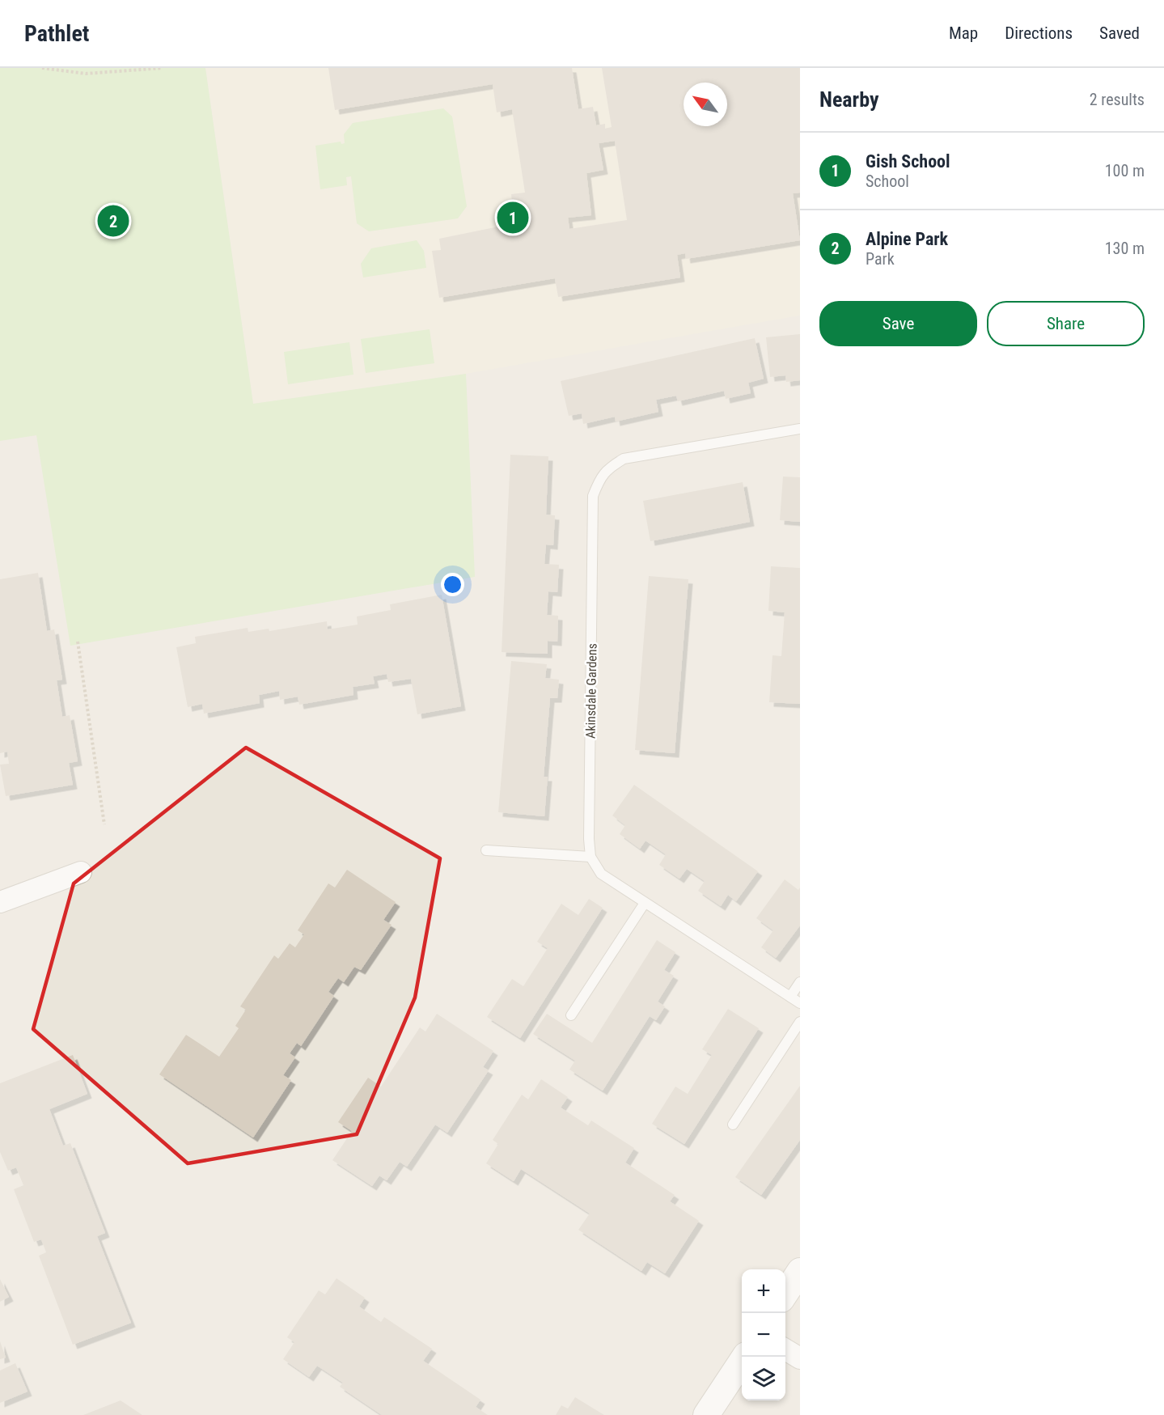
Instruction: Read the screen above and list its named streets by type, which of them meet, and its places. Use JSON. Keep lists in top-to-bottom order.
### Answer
{
  "streets": {
    "lane": ["Akinsdale Gardens"]
  },
  "north": "top left",
  "page": {
    "header": "Pathlet",
    "nav": ["Map", "Directions", "Saved"],
    "heading": ["Nearby", "2 results"],
    "list": [
      {
        "mark": "1",
        "name": "Gish School",
        "note": "School",
        "value": "100 m"
      },
      {
        "mark": "2",
        "name": "Alpine Park",
        "note": "Park",
        "value": "130 m"
      }
    ],
    "pins": ["1", "2"],
    "buttons": ["Save", "Share"],
    "map_buttons": ["+", "−"]
  }
}
